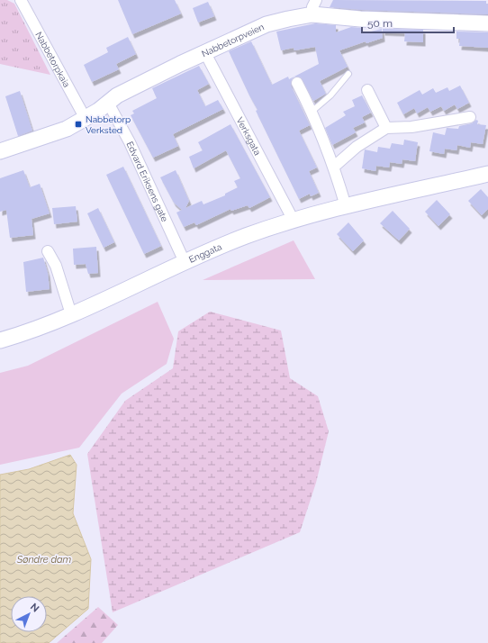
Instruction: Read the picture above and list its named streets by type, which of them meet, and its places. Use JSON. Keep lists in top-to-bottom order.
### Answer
{
  "streets": {
    "main road": ["Nabbetorpveien", "Enggata"],
    "street": ["Nabbetorpkaia", "Verksgata", "Edvard Eriksens gate"]
  },
  "crossings": [
    ["Nabbetorpveien", "Nabbetorpkaia"],
    ["Nabbetorpveien", "Verksgata"],
    ["Nabbetorpveien", "Edvard Eriksens gate"],
    ["Verksgata", "Enggata"],
    ["Edvard Eriksens gate", "Enggata"]
  ],
  "water": ["Søndre dam"],
  "places": {
    "transit": ["Nabbetorp Verksted"]
  },
  "scale_bar": "50 m",
  "north": "top right"
}
